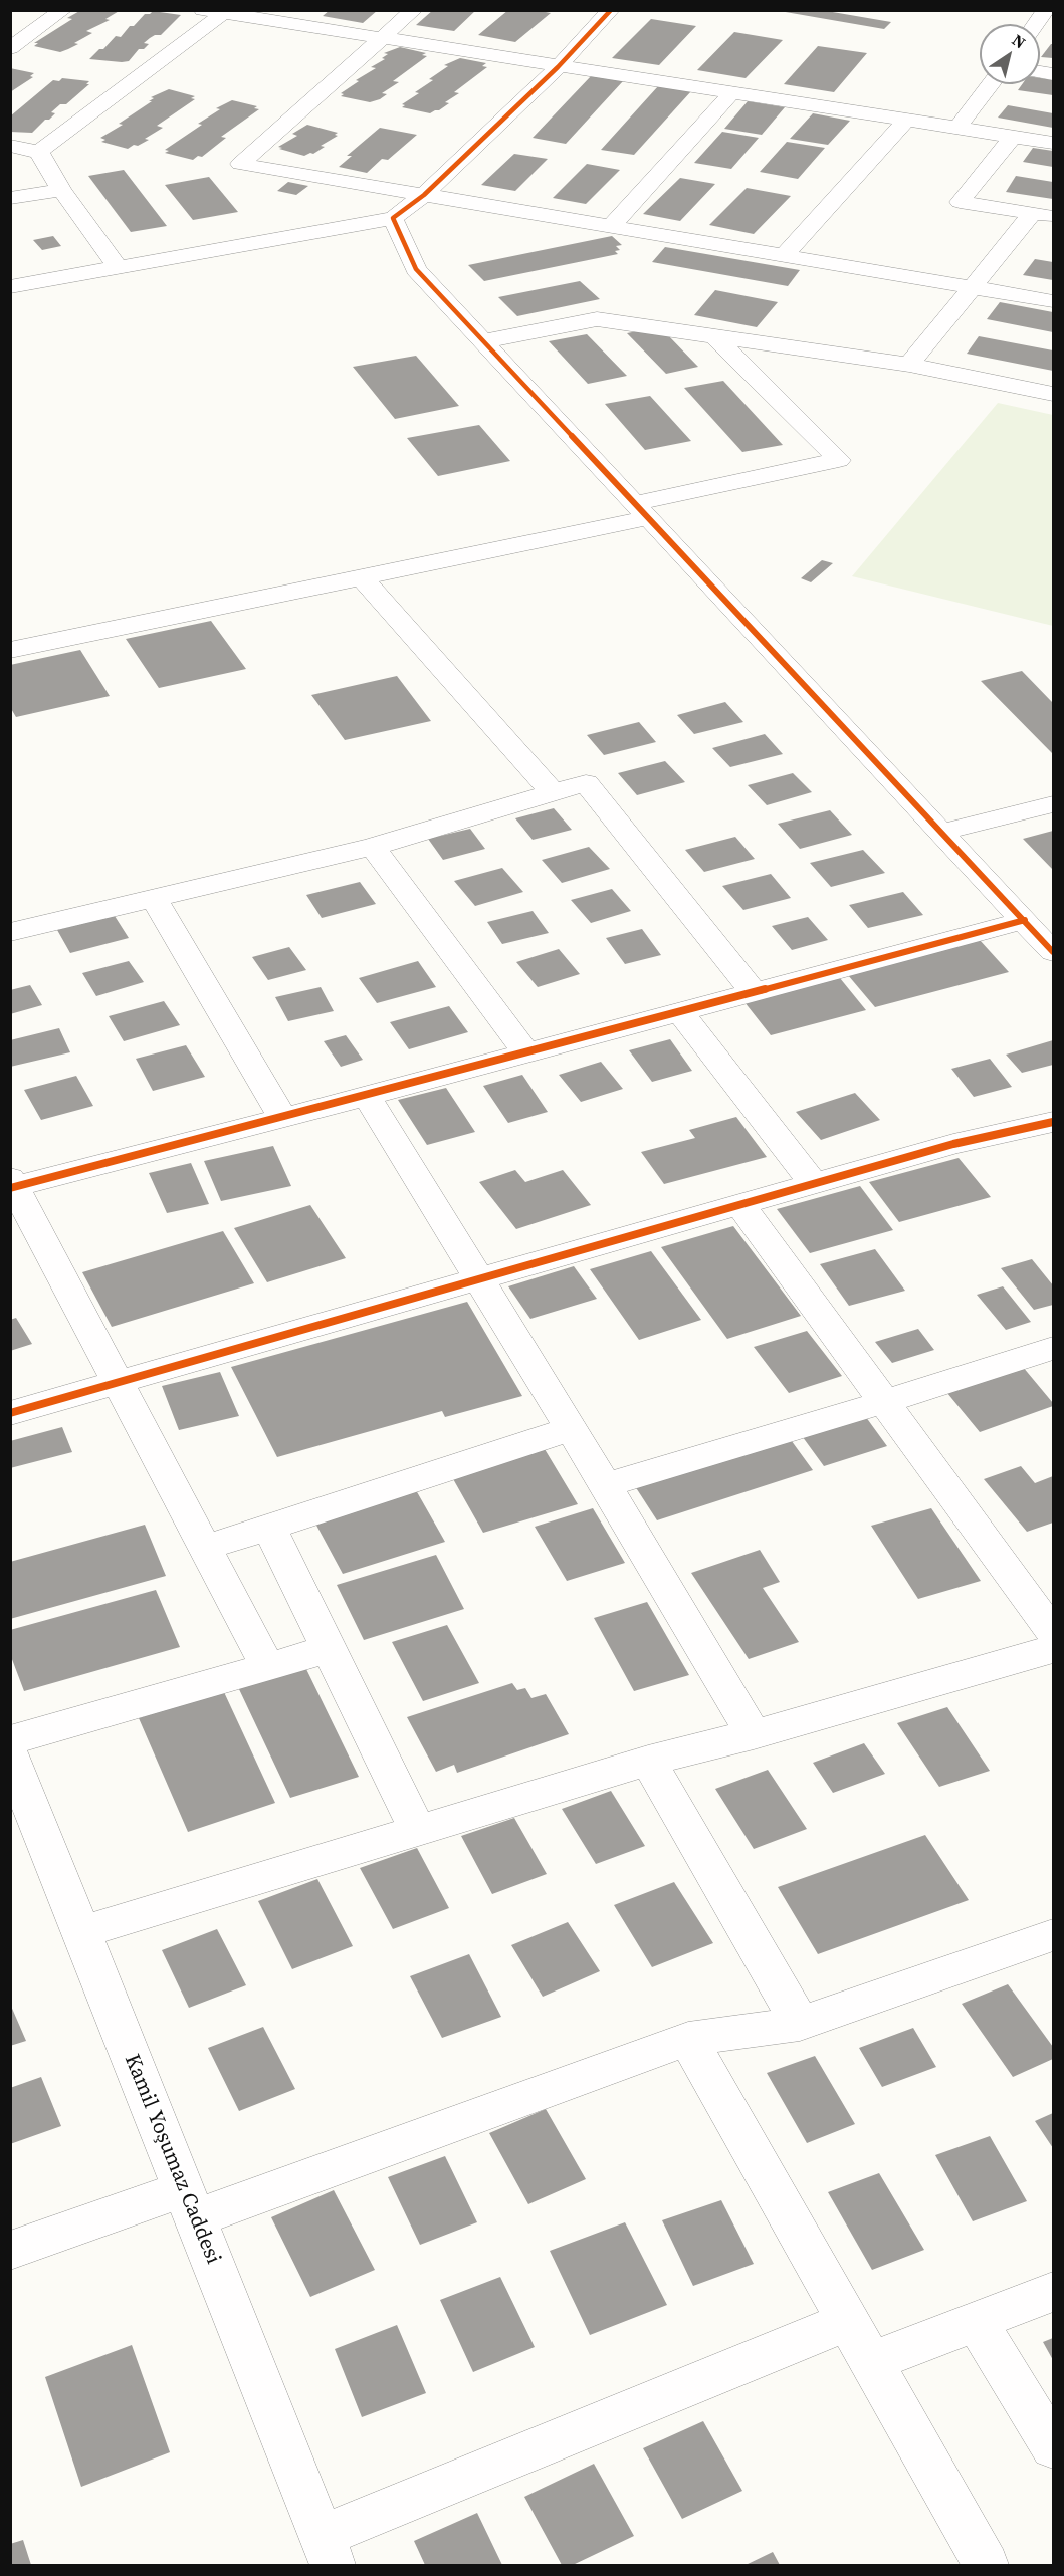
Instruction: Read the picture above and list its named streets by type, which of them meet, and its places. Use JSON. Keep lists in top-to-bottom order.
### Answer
{
  "streets": {
    "street": ["Kamil Yoşumaz Caddesi"]
  },
  "north": "top right"
}
